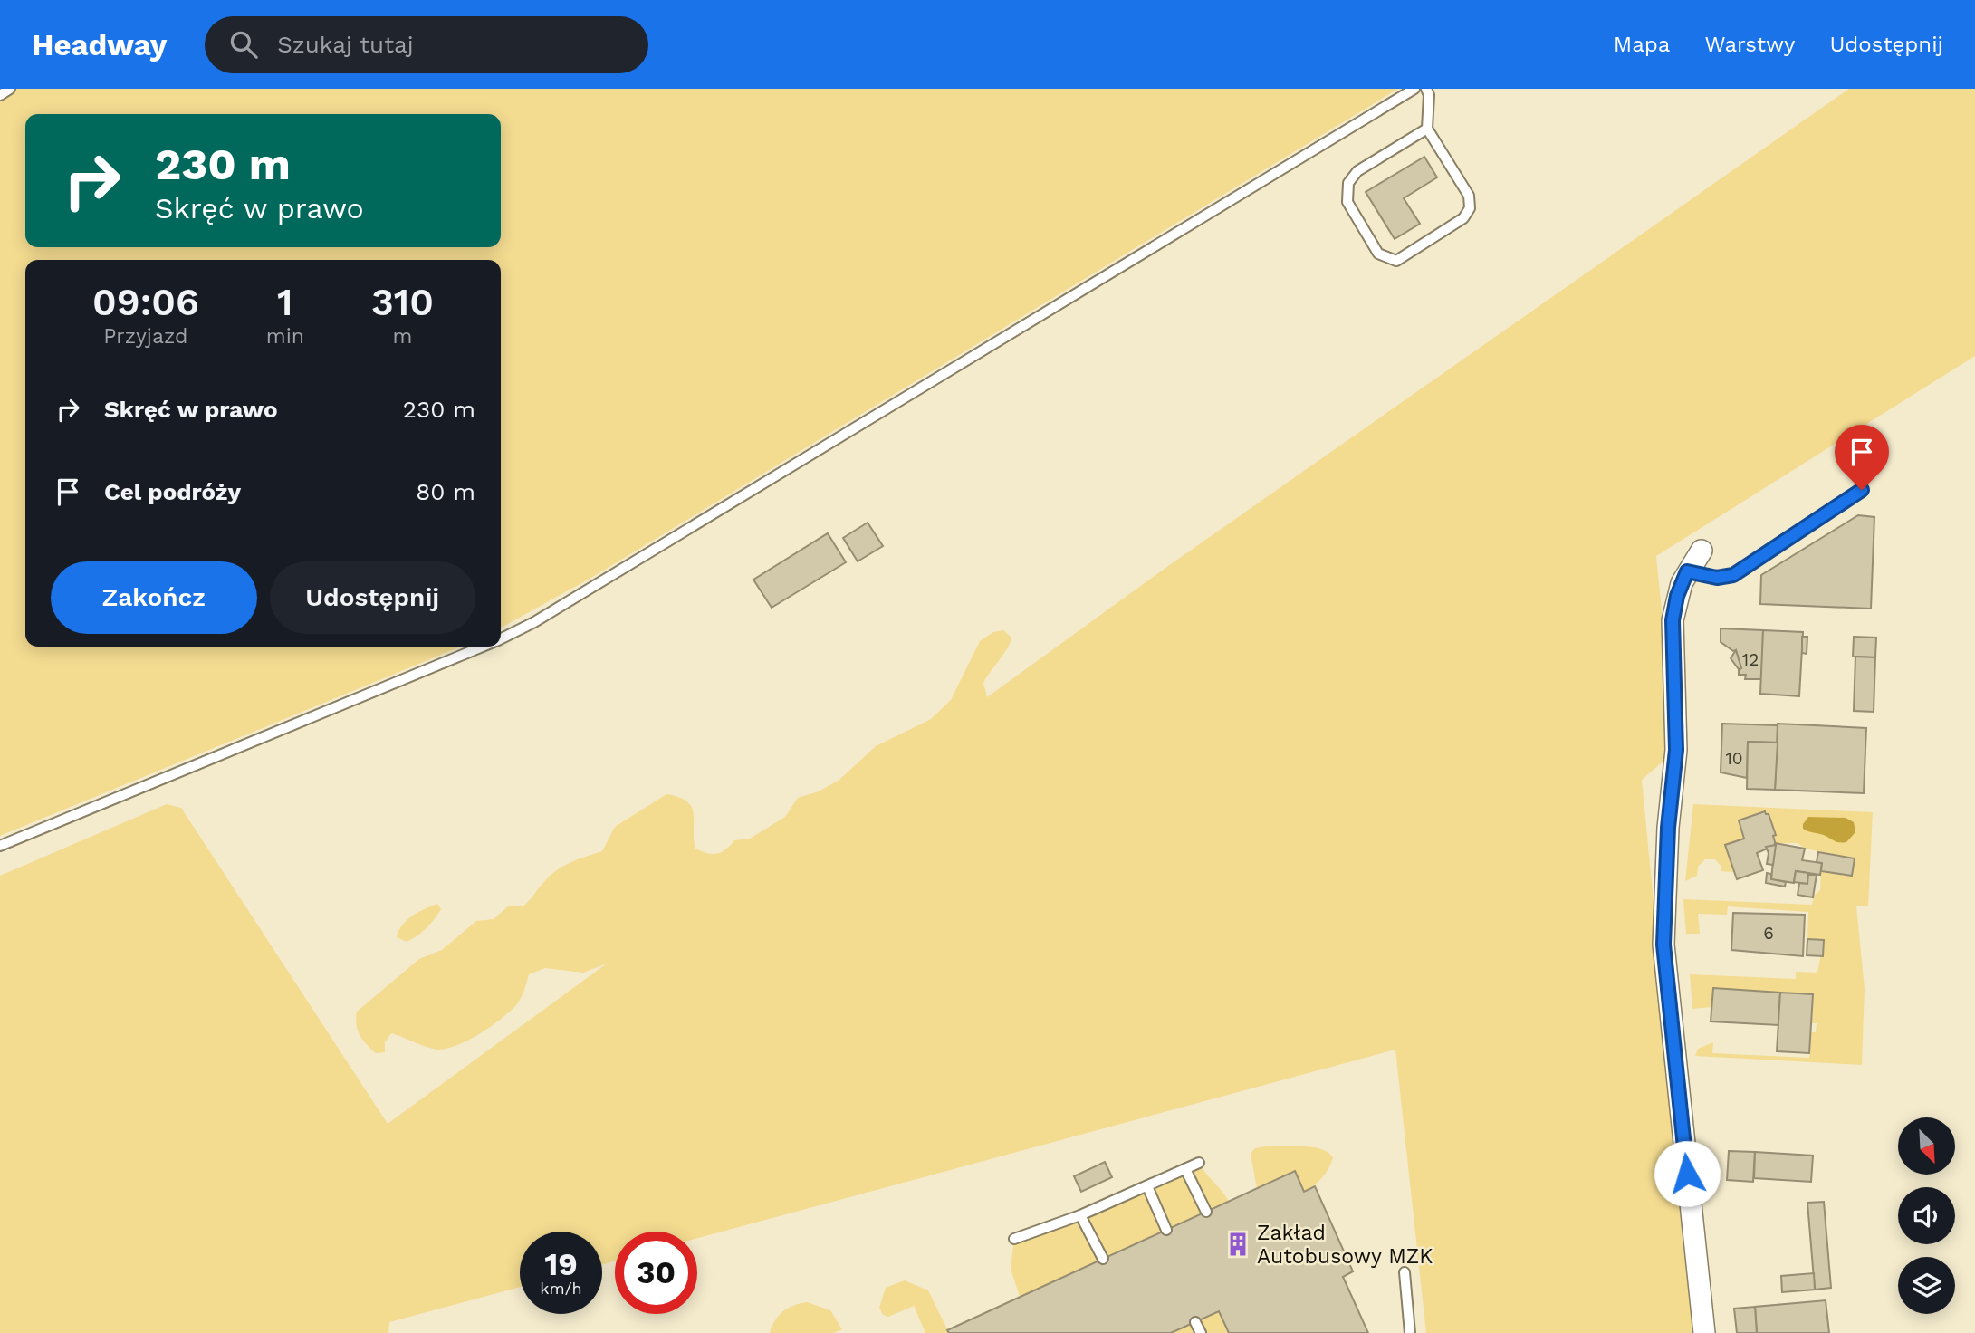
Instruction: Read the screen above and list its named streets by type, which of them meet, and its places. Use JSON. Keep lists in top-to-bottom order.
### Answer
{
  "places": {
    "building": ["Zakład Autobusowy MZK"]
  },
  "house_numbers": ["12", "10", "6"],
  "north": "bottom right",
  "page": {
    "header": "Headway",
    "search": "Szukaj tutaj",
    "nav": ["Mapa", "Warstwy", "Udostępnij"],
    "turn": ["230 m", "Skręć w prawo"],
    "eta": [
      "09:06",
      "Przyjazd",
      "1",
      "min",
      "310",
      "m"
    ],
    "list": [
      {
        "name": "Skręć w prawo",
        "value": "230 m"
      },
      {
        "name": "Cel podróży",
        "value": "80 m"
      }
    ],
    "buttons": ["Zakończ", "Udostępnij"],
    "speed": "19 km/h",
    "limit": "30"
  }
}
